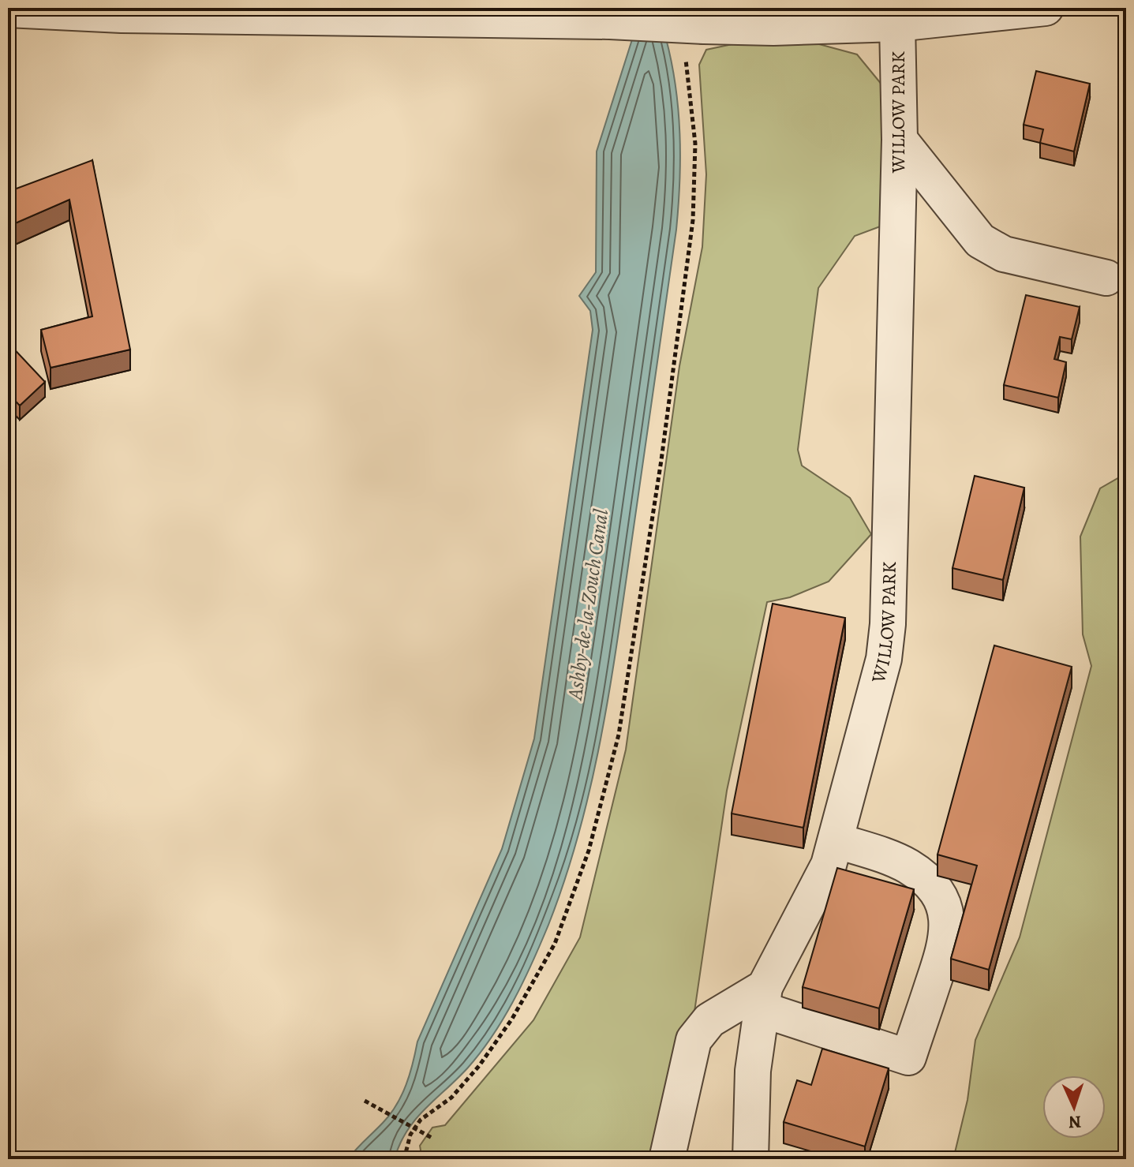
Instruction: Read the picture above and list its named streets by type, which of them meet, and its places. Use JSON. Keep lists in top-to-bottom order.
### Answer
{
  "streets": {
    "street": ["WILLOW PARK"]
  },
  "water": ["Ashby-de-la-Zouch Canal"],
  "north": "bottom"
}
